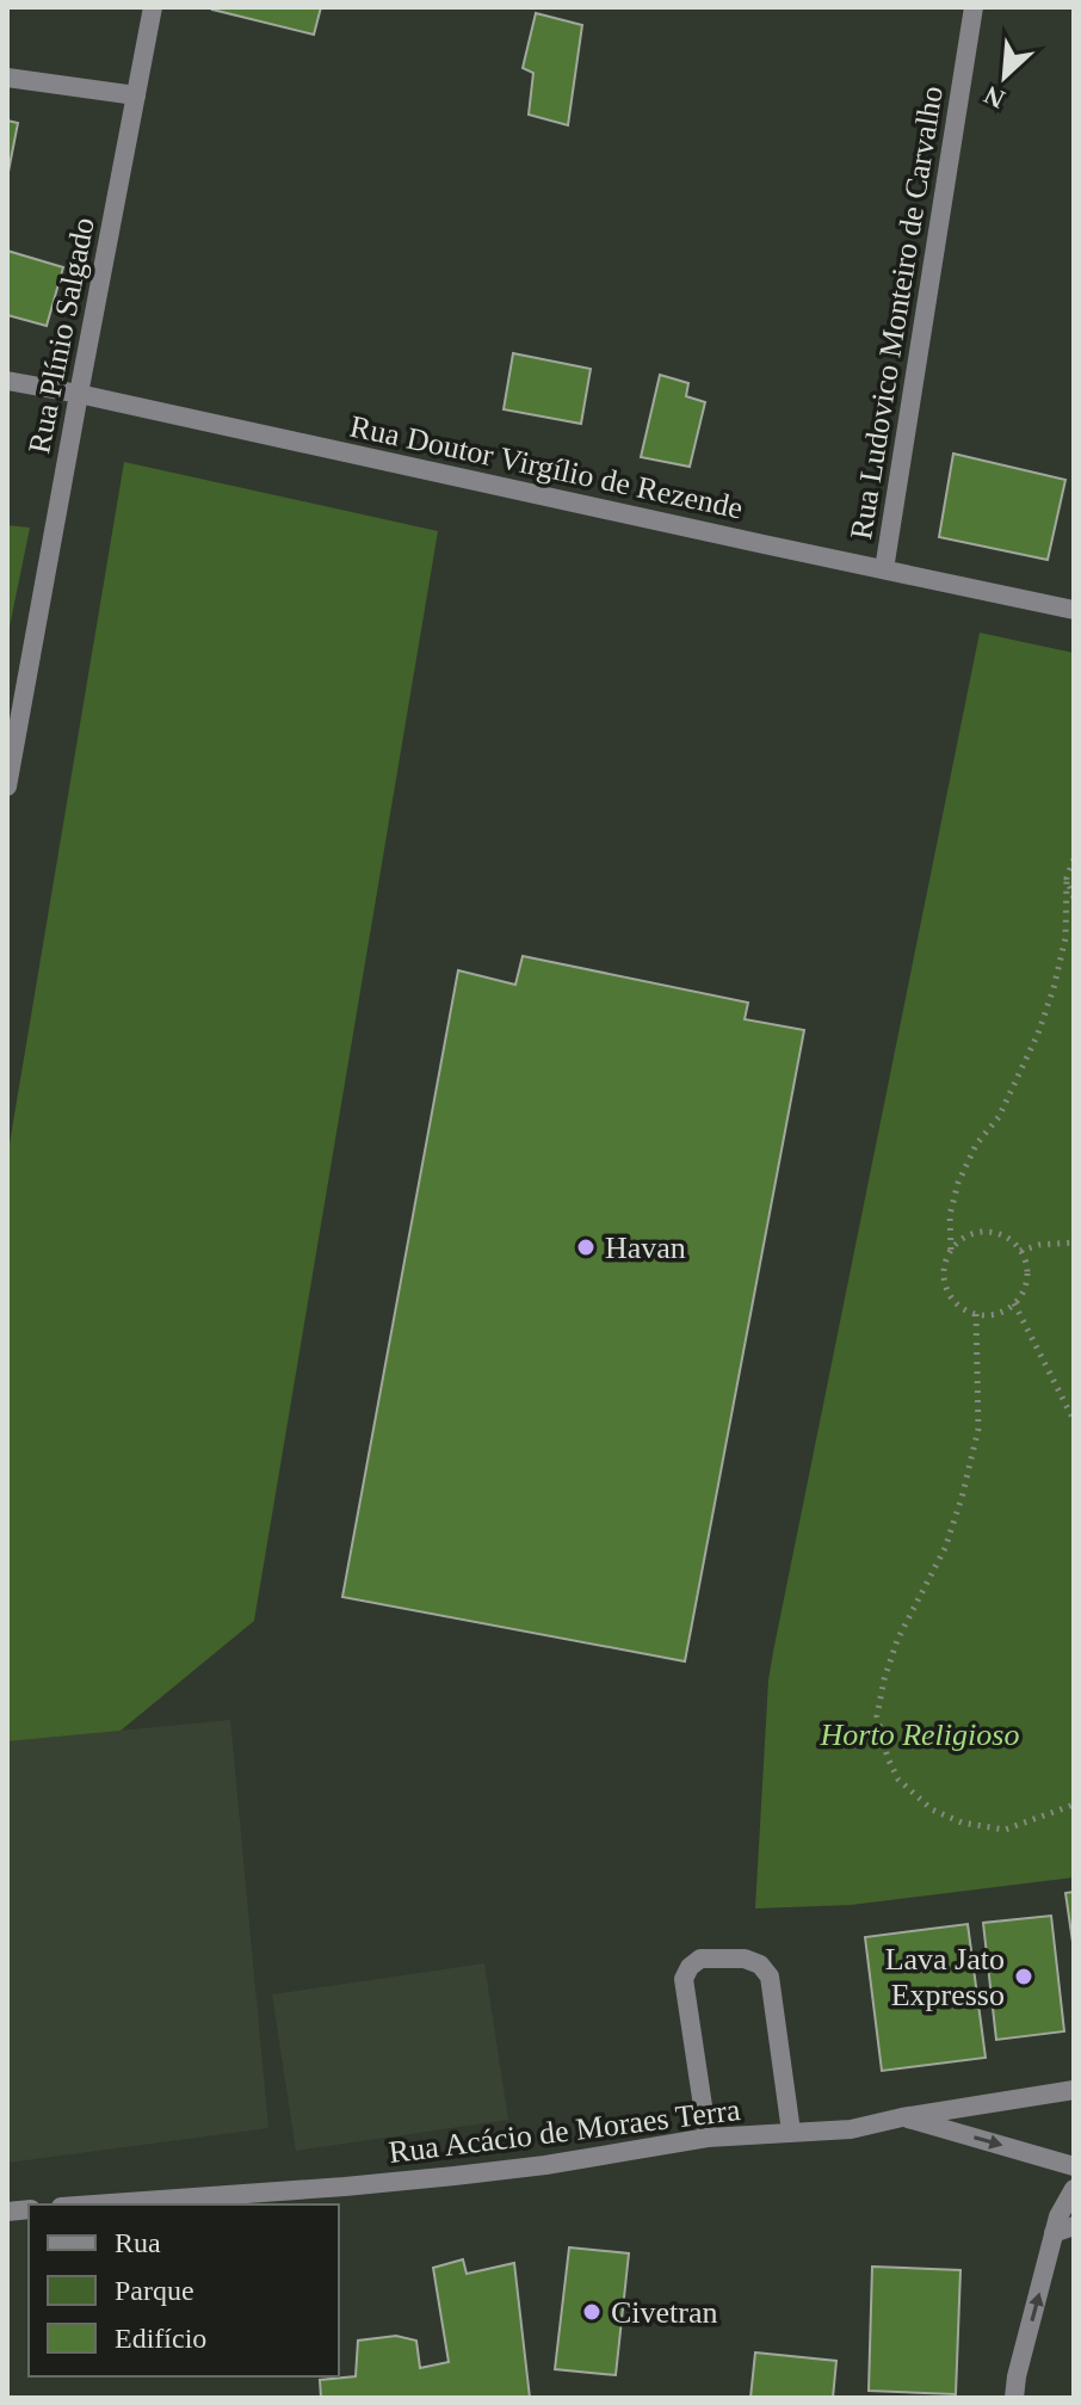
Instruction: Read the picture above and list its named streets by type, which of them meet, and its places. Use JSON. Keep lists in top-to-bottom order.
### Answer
{
  "streets": {
    "street": [
      "Rua Ludovico Monteiro de Carvalho",
      "Rua Plínio Salgado",
      "Rua Doutor Virgílio de Rezende",
      "Rua Acácio de Moraes Terra"
    ]
  },
  "crossings": [
    ["Rua Ludovico Monteiro de Carvalho", "Rua Doutor Virgílio de Rezende"],
    ["Rua Plínio Salgado", "Rua Doutor Virgílio de Rezende"]
  ],
  "parks": ["Horto Religioso"],
  "places": ["Havan", "Lava Jato Expresso", "Civetran"],
  "legend": ["Rua", "Parque", "Edifício"],
  "north": "bottom left"
}
